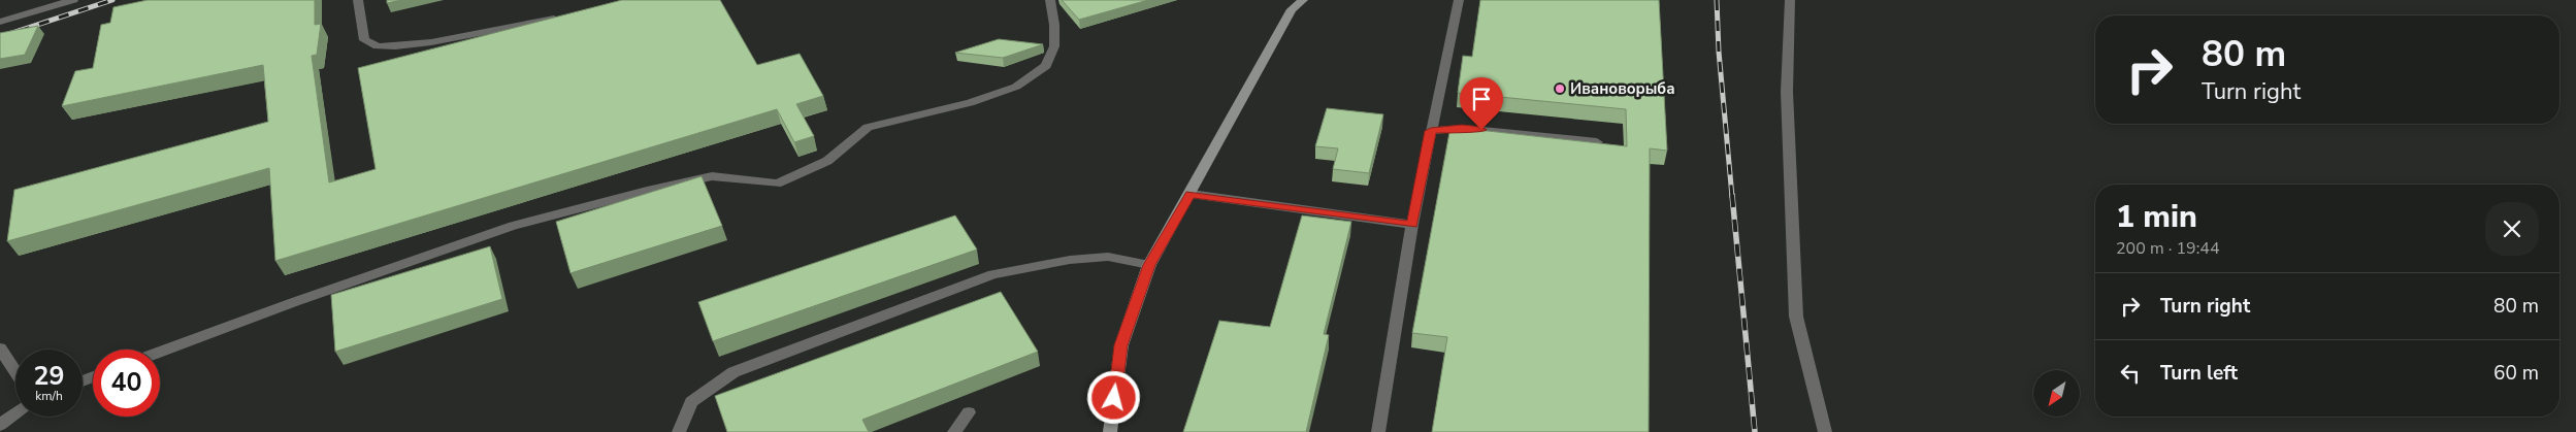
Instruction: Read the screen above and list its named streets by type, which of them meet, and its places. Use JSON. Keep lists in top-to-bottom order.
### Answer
{
  "places": ["Ивановорыба"],
  "north": "bottom left",
  "page": {
    "turn": ["80 m", "Turn right"],
    "heading": ["1 min", "200 m · 19:44"],
    "list": [
      {
        "name": "Turn right",
        "value": "80 m"
      },
      {
        "name": "Turn left",
        "value": "60 m"
      }
    ],
    "speed": "29 km/h",
    "limit": "40"
  }
}
